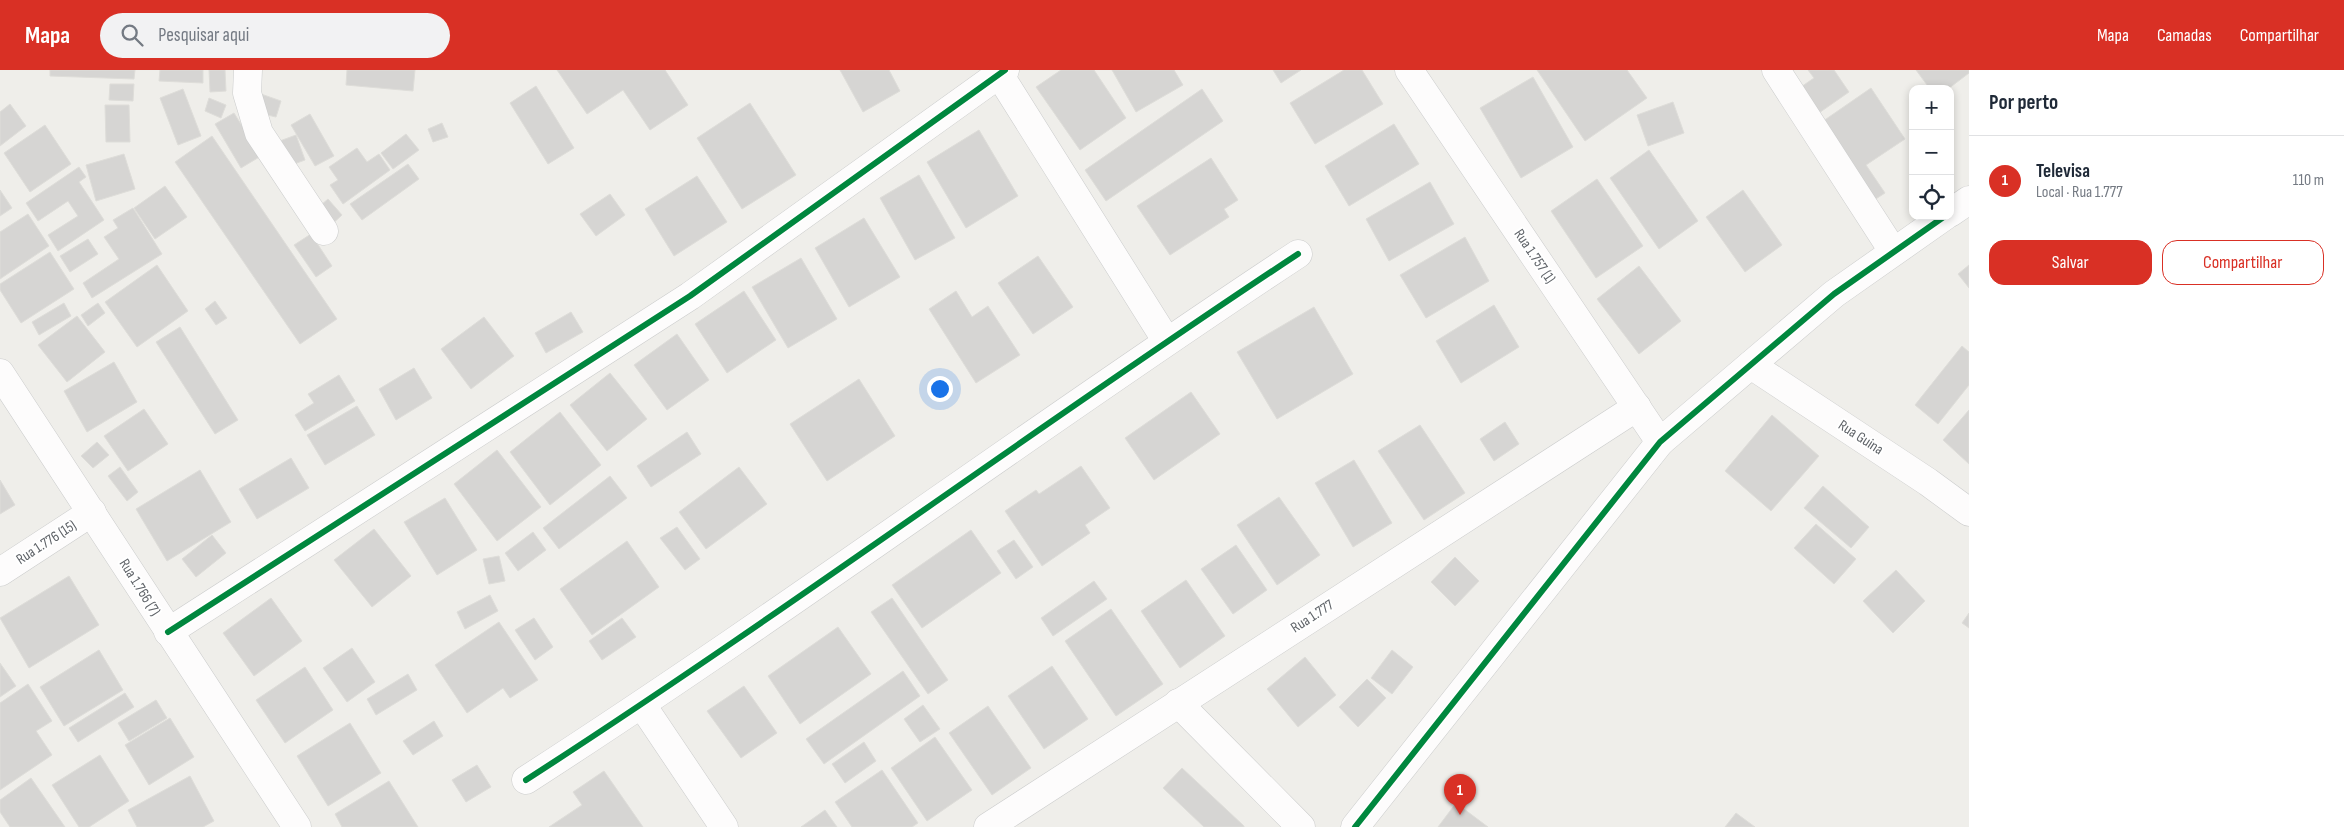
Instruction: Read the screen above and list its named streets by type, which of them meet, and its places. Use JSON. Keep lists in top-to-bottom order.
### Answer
{
  "streets": {
    "street": [
      "Rua 1.757 (1)",
      "Rua Guina",
      "Rua 1.776 (15)",
      "Rua 1.766 (7)",
      "Rua 1.777"
    ]
  },
  "crossings": [
    ["Rua 1.757 (1)", "Rua 1.777"],
    ["Rua 1.776 (15)", "Rua 1.766 (7)"]
  ],
  "page": {
    "header": "Mapa",
    "search": "Pesquisar aqui",
    "nav": ["Mapa", "Camadas", "Compartilhar"],
    "heading": "Por perto",
    "map_buttons": ["+", "−"],
    "list": [
      {
        "mark": "1",
        "name": "Televisa",
        "note": "Local · Rua 1.777",
        "value": "110 m"
      }
    ],
    "buttons": ["Salvar", "Compartilhar"],
    "pins": "1"
  }
}
